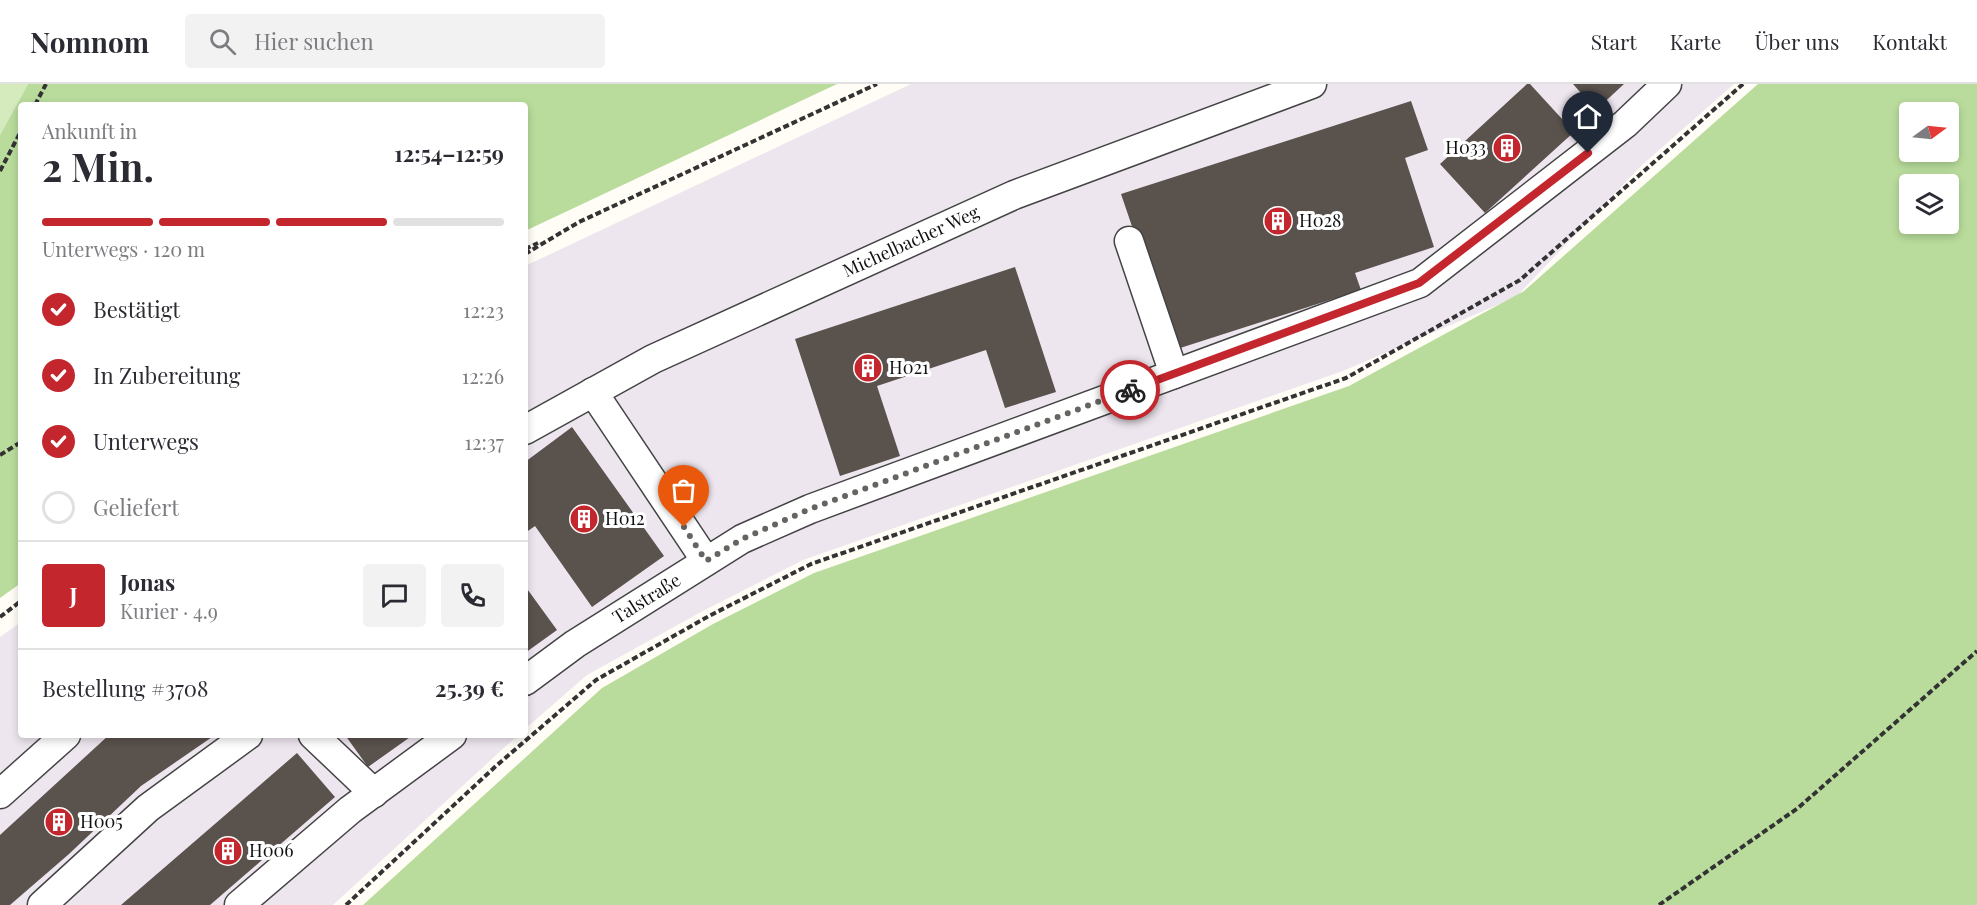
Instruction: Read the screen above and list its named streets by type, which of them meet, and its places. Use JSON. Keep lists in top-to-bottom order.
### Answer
{
  "streets": {
    "lane": ["Michelbacher Weg", "Talstraße"]
  },
  "places": {
    "building": [
      "H033",
      "H028",
      "H021",
      "H012",
      "H005",
      "H006"
    ]
  },
  "north": "right",
  "page": {
    "header": "Nomnom",
    "search": "Hier suchen",
    "nav": [
      "Start",
      "Karte",
      "Über uns",
      "Kontakt"
    ],
    "heading": ["2 Min.", "Ankunft in", "12:54–12:59"],
    "panel": [
      "Jonas",
      "Kurier · 4.9",
      "Bestellung #3708",
      "25.39 €"
    ],
    "bar": "Unterwegs · 120 m",
    "list": [
      ["Bestätigt", "12:23"],
      ["In Zubereitung", "12:26"],
      ["Unterwegs", "12:37"],
      "Geliefert"
    ],
    "round": "J"
  }
}
